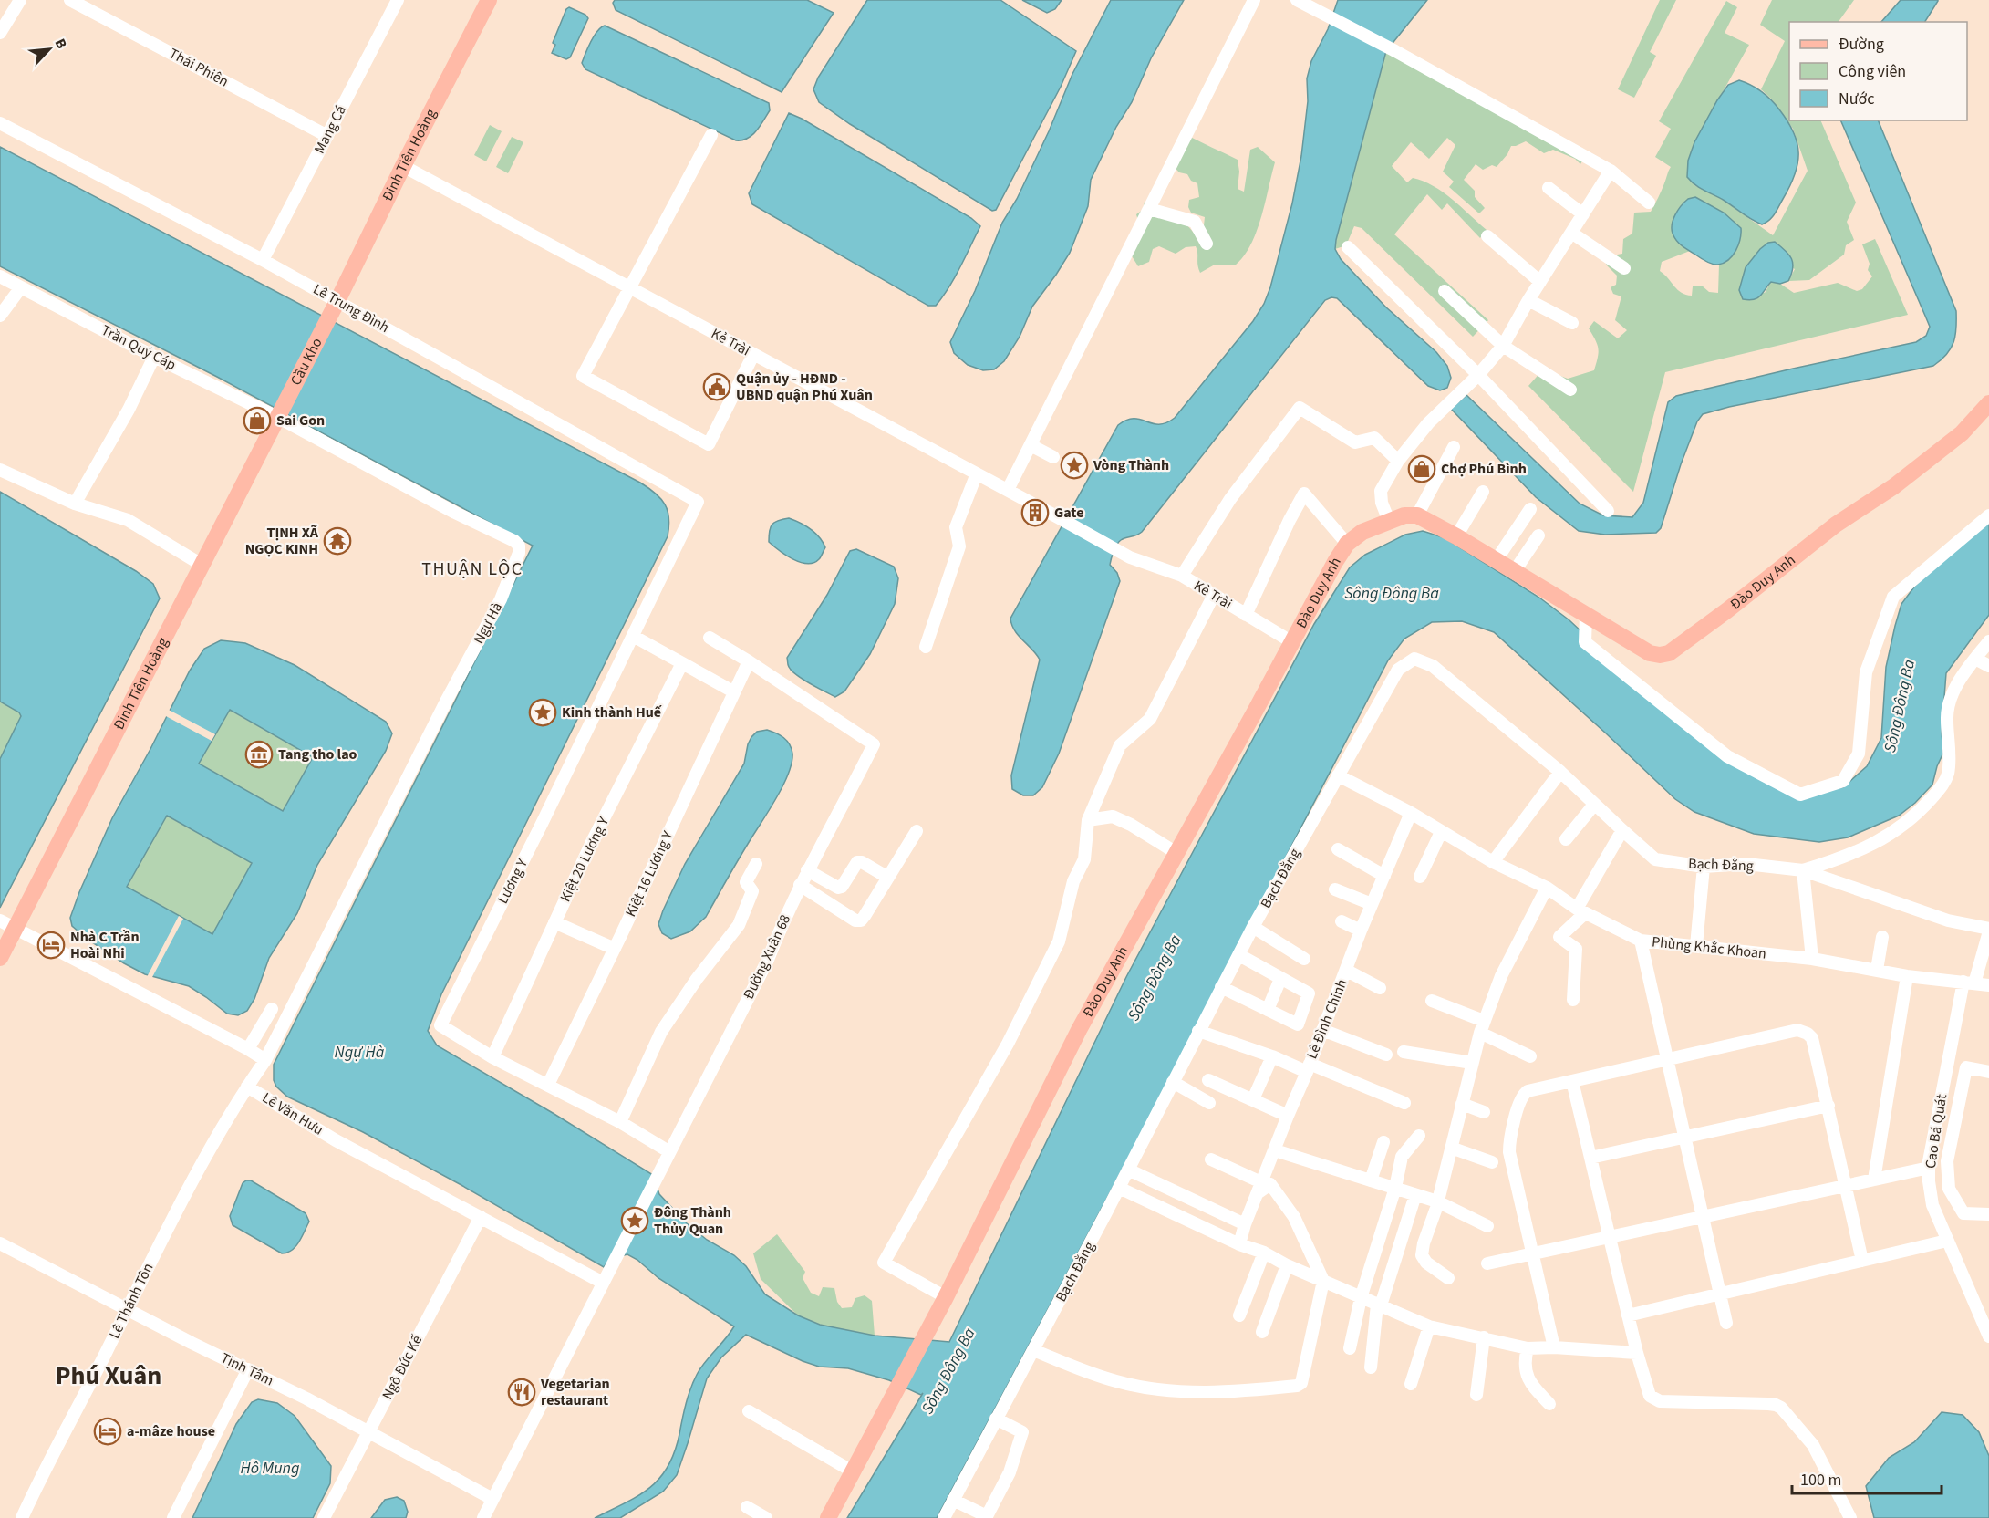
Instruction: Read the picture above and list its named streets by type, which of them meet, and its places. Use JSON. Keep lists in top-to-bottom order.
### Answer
{
  "streets": {
    "main road": ["Đinh Tiên Hoàng", "Cầu Kho", "Đào Duy Anh"],
    "street": [
      "Thái Phiên",
      "Mang Cá",
      "Lê Trung Đình",
      "Kẻ Trài",
      "Trần Quý Cáp",
      "Ngự Hà",
      "Kiệt 20 Lương Y",
      "Bạch Đằng",
      "Kiệt 16 Lương Y",
      "Lương Y",
      "Phùng Khắc Khoan",
      "Đường Xuân 68",
      "Lê Đình Chinh",
      "Lê Văn Hưu",
      "Cao Bá Quát",
      "Lê Thánh Tôn",
      "Ngô Đức Kế",
      "Tịnh Tâm"
    ]
  },
  "crossings": [
    ["Thái Phiên", "Mang Cá"],
    ["Mang Cá", "Lê Trung Đình"],
    ["Đinh Tiên Hoàng", "Lê Trung Đình"],
    ["Đinh Tiên Hoàng", "Kẻ Trài"],
    ["Đinh Tiên Hoàng", "Trần Quý Cáp"],
    ["Đinh Tiên Hoàng", "Cầu Kho"],
    ["Đinh Tiên Hoàng", "Ngự Hà"],
    ["Lê Trung Đình", "Cầu Kho"],
    ["Lê Trung Đình", "Lương Y"],
    ["Kẻ Trài", "Đào Duy Anh"],
    ["Trần Quý Cáp", "Cầu Kho"],
    ["Trần Quý Cáp", "Ngự Hà"],
    ["Cầu Kho", "Ngự Hà"],
    ["Ngự Hà", "Lê Văn Hưu"],
    ["Kiệt 20 Lương Y", "Lương Y"],
    ["Bạch Đằng", "Phùng Khắc Khoan"],
    ["Kiệt 16 Lương Y", "Lương Y"],
    ["Kiệt 16 Lương Y", "Đường Xuân 68"],
    ["Lương Y", "Đường Xuân 68"],
    ["Phùng Khắc Khoan", "Lê Đình Chinh"],
    ["Phùng Khắc Khoan", "Cao Bá Quát"],
    ["Đường Xuân 68", "Lê Văn Hưu"],
    ["Lê Văn Hưu", "Lê Thánh Tôn"],
    ["Lê Văn Hưu", "Ngô Đức Kế"],
    ["Lê Thánh Tôn", "Tịnh Tâm"],
    ["Ngô Đức Kế", "Tịnh Tâm"]
  ],
  "districts": ["THUẬN LỘC", "Phú Xuân"],
  "water": ["Sông Đông Ba", "Ngự Hà", "Hồ Mung"],
  "places": {
    "public building": ["Quận ủy - HĐND - UBND quận Phú Xuân"],
    "shop": ["Sai Gon", "Chợ Phú Bình"],
    "place": ["Vòng Thành", "Kinh thành Huế", "Đông Thành Thủy Quan"],
    "building": ["Gate"],
    "temple": ["TỊNH XÃ NGỌC KINH"],
    "museum": ["Tang tho lao"],
    "hotel": ["Nhà C Trần Hoài Nhi", "a-mâze house"],
    "restaurant": ["Vegetarian restaurant"]
  },
  "legend": ["Đường", "Công viên", "Nước"],
  "scale_bar": "100 m",
  "north": "top right"
}
